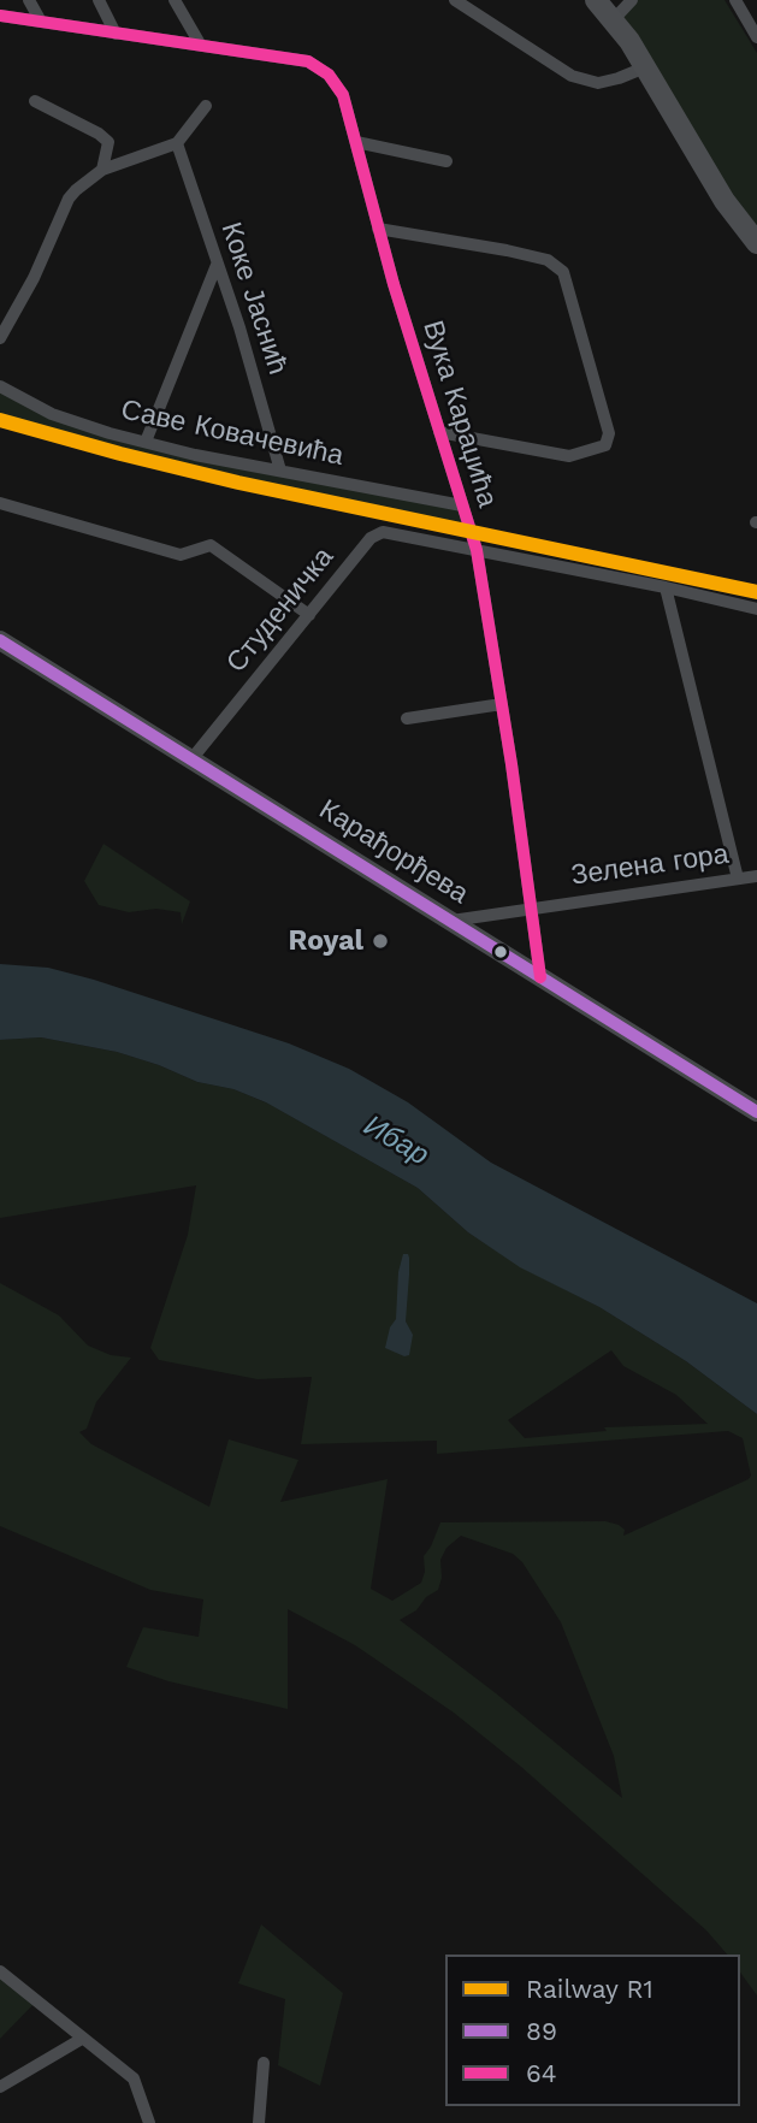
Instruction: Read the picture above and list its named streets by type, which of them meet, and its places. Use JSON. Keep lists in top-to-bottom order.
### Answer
{
  "streets": {
    "street": [
      "Коке Јаснић",
      "Вука Караџића",
      "Саве Ковачевића",
      "Студеничка",
      "Карађорђева",
      "Зелена гора"
    ]
  },
  "crossings": [
    ["Коке Јаснић", "Саве Ковачевића"],
    ["Вука Караџића", "Саве Ковачевића"],
    ["Вука Караџића", "Студеничка"],
    ["Вука Караџића", "Карађорђева"],
    ["Вука Караџића", "Зелена гора"],
    ["Студеничка", "Карађорђева"],
    ["Карађорђева", "Зелена гора"]
  ],
  "water": ["Ибар"],
  "places": ["Royal"],
  "lines": ["transit line 64", "rail line R1", "transit line 89"],
  "legend": ["Railway R1", "89", "64"]
}
